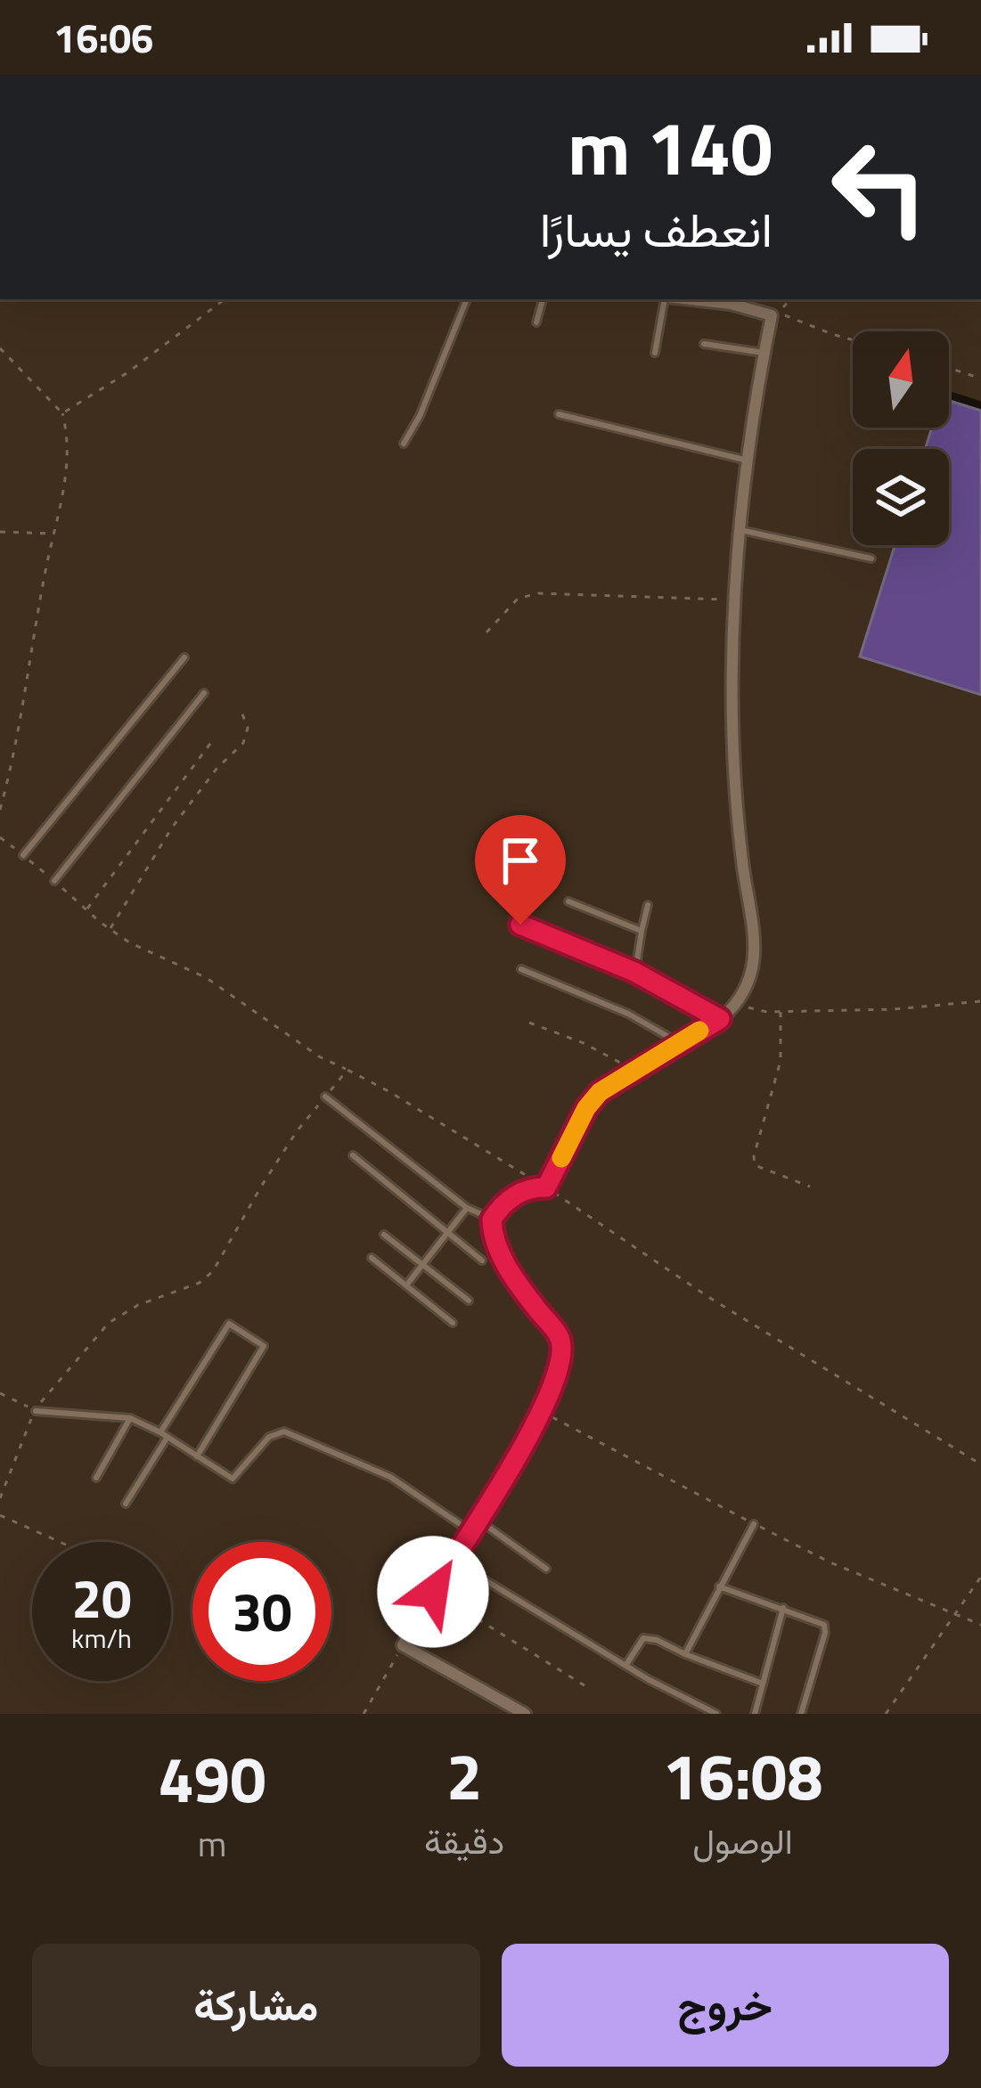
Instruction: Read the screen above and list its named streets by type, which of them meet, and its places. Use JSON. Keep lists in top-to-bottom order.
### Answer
{
  "north": "top",
  "page": {
    "status": "16:06",
    "turn": ["140 m", "انعطف يسارًا"],
    "speed": "20 km/h",
    "limit": "30",
    "eta": [
      "16:08",
      "الوصول",
      "2",
      "دقيقة",
      "490",
      "m"
    ],
    "buttons": ["خروج", "مشاركة"]
  }
}
